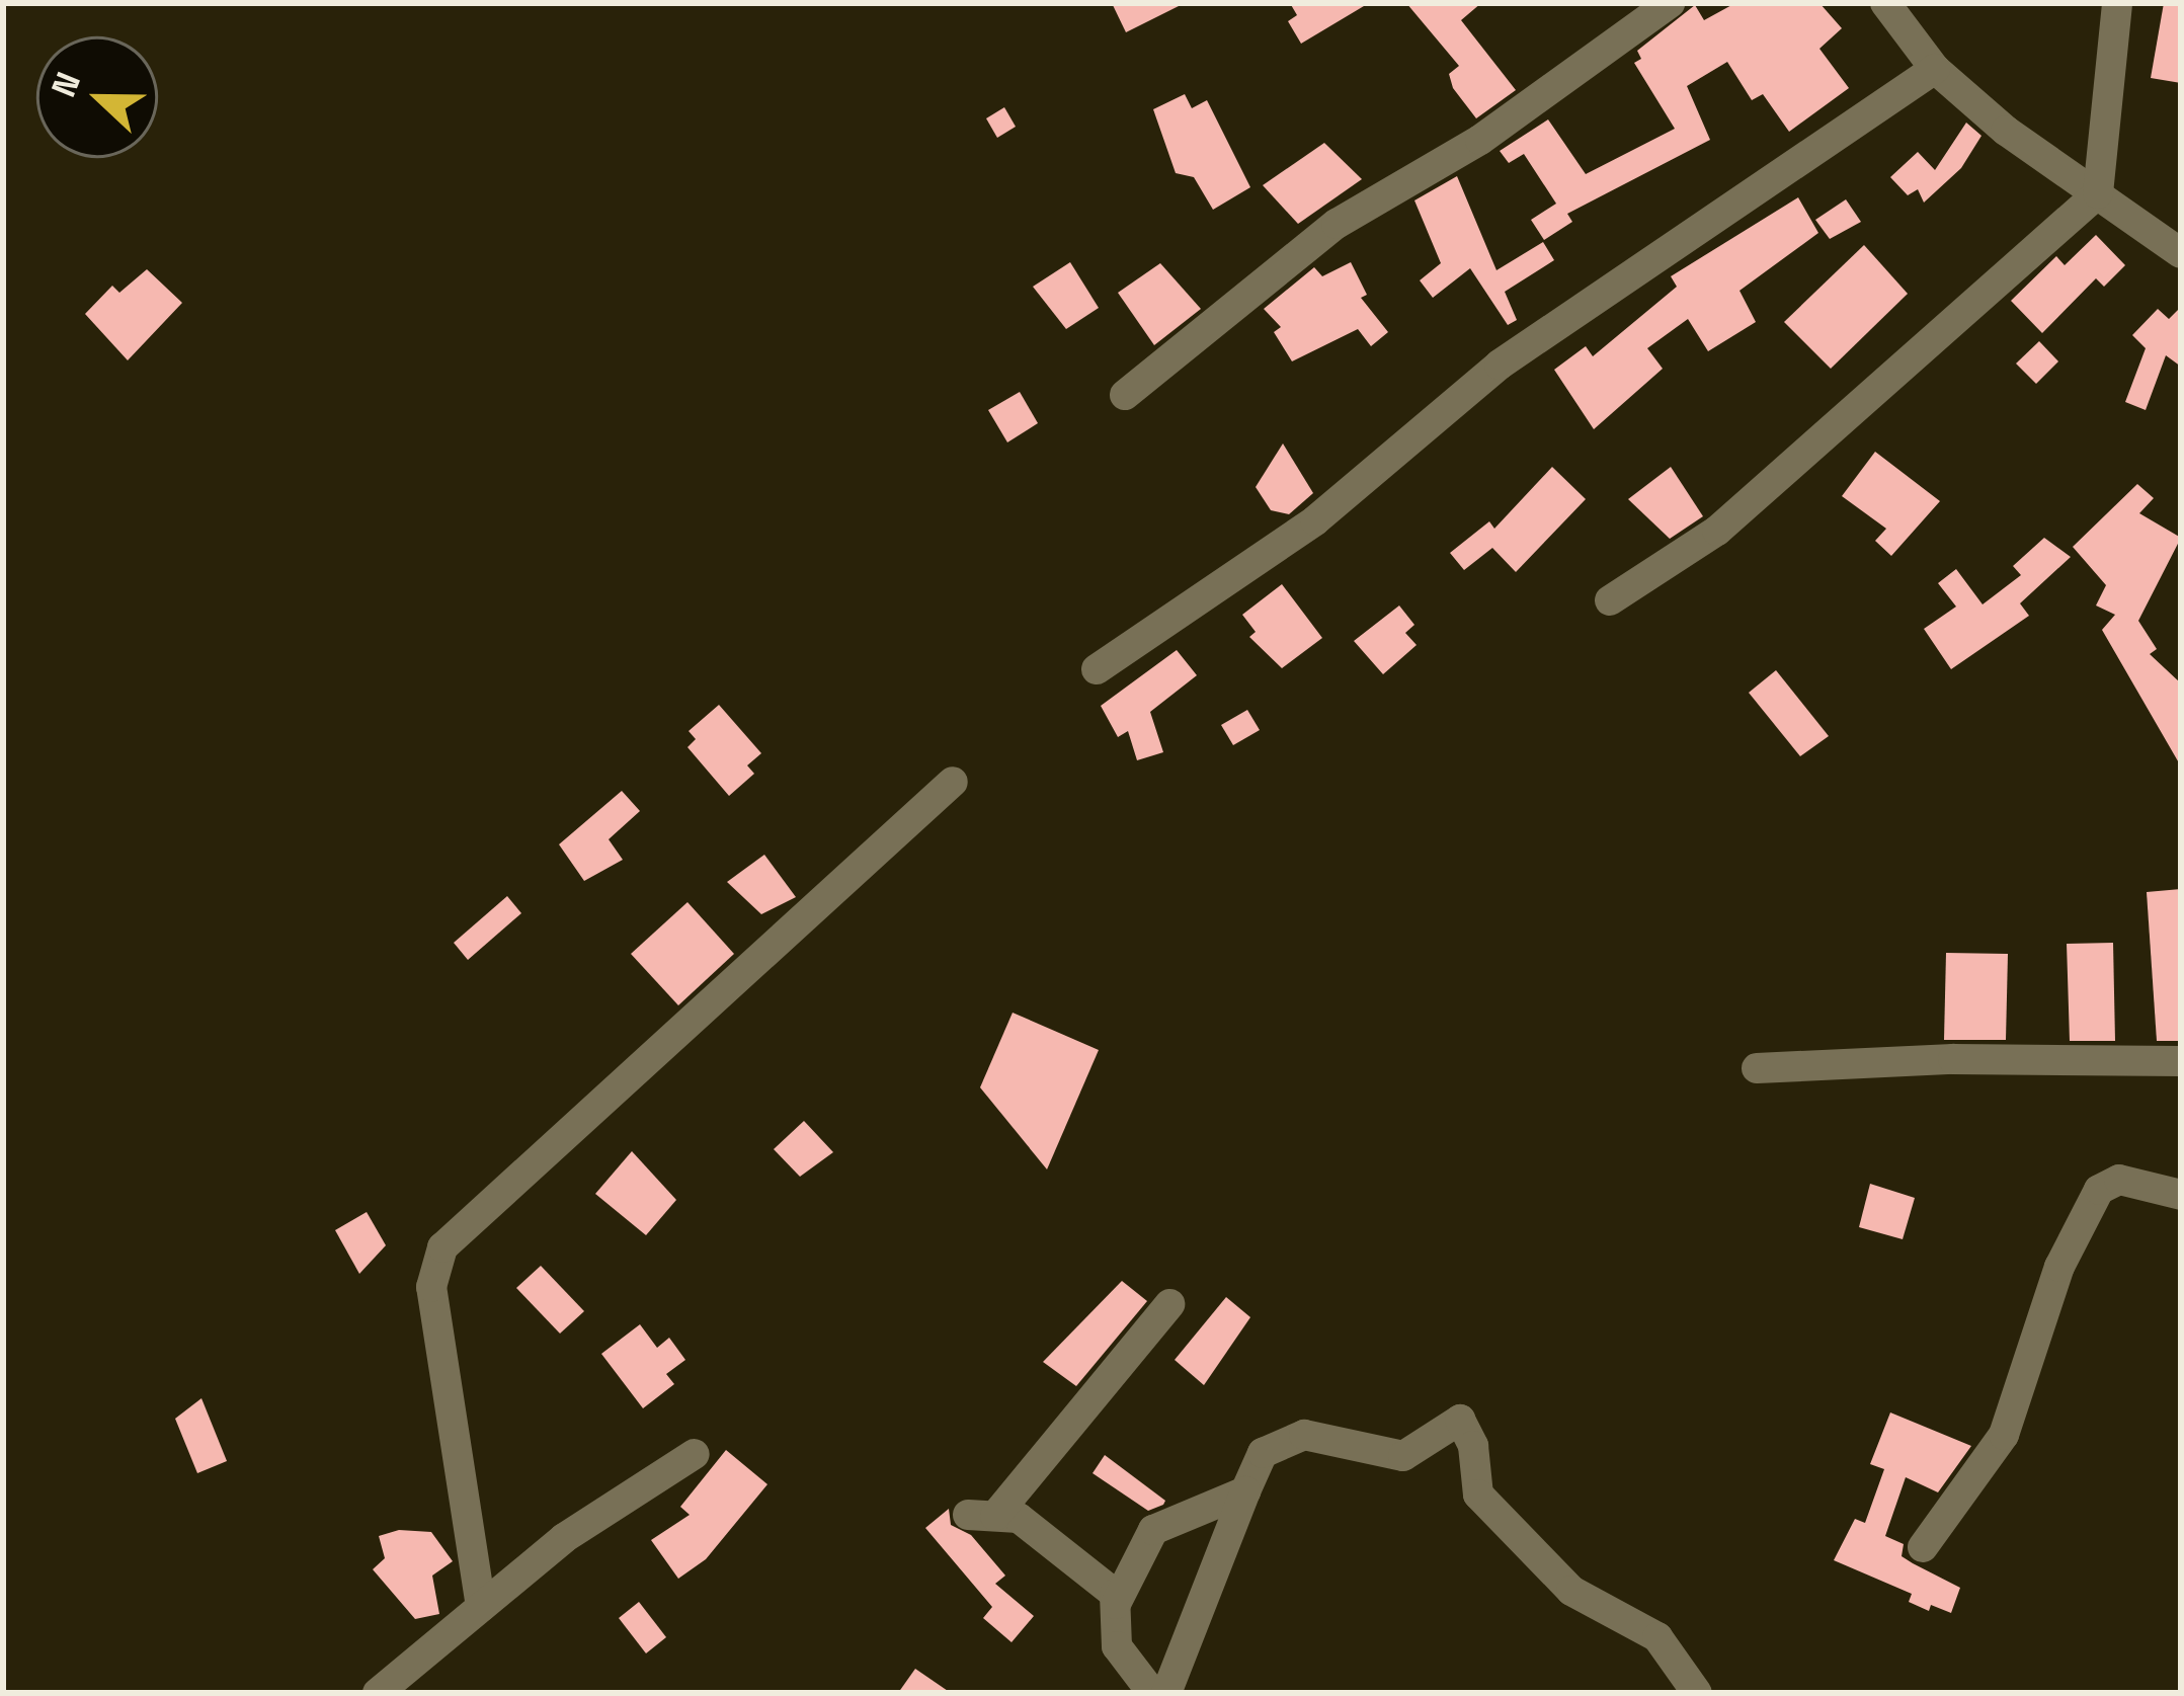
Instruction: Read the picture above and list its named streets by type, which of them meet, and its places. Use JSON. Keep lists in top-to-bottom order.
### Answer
{
  "north": "left"
}
